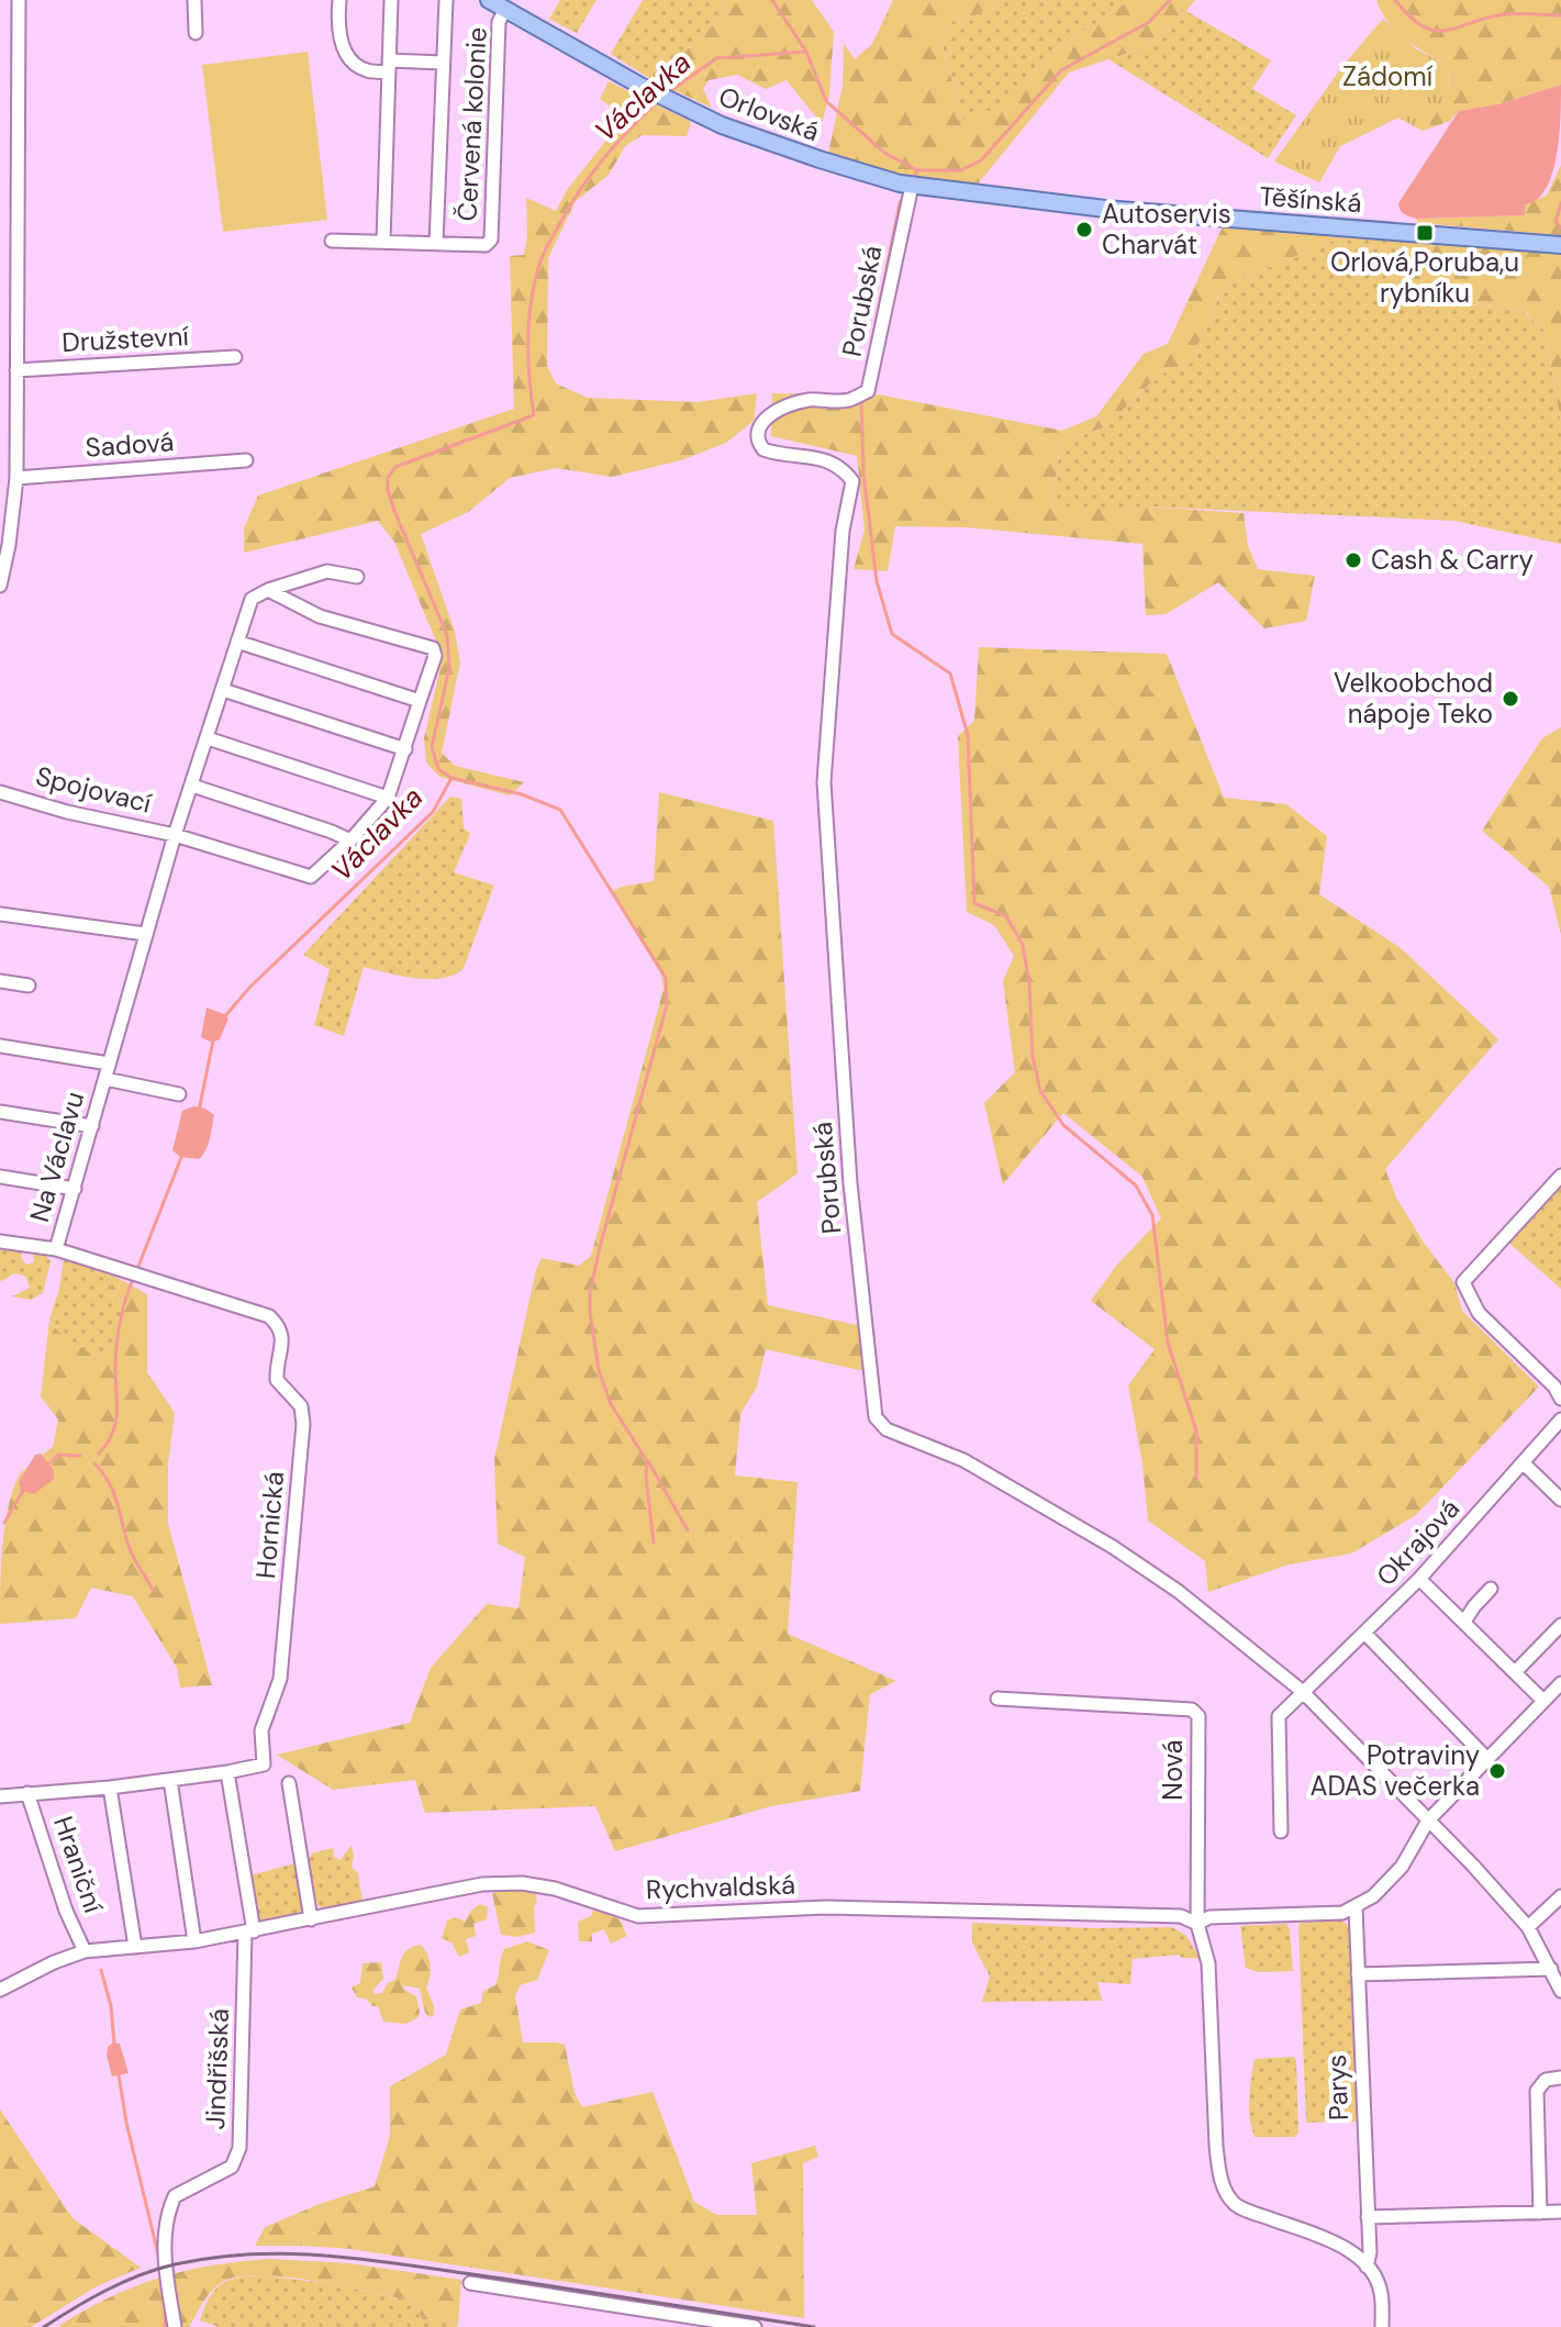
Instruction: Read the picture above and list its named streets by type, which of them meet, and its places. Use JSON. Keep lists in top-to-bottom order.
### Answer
{
  "streets": {
    "main road": ["Orlovská", "Těšínská"],
    "street": [
      "Červená kolonie",
      "Porubská",
      "Družstevní",
      "Sadová",
      "Spojovací",
      "Na Václavu",
      "Hornická",
      "Okrajová",
      "Nová",
      "Hraniční",
      "Rychvaldská",
      "Jindřišská",
      "Parys"
    ]
  },
  "crossings": [
    ["Orlovská", "Červená kolonie"],
    ["Orlovská", "Těšínská"],
    ["Orlovská", "Porubská"],
    ["Těšínská", "Porubská"],
    ["Porubská", "Okrajová"],
    ["Porubská", "Rychvaldská"],
    ["Spojovací", "Na Václavu"],
    ["Na Václavu", "Hornická"],
    ["Hornická", "Hraniční"],
    ["Hornická", "Jindřišská"],
    ["Nová", "Rychvaldská"],
    ["Hraniční", "Rychvaldská"],
    ["Rychvaldská", "Jindřišská"],
    ["Rychvaldská", "Parys"]
  ],
  "water": ["Václavka"],
  "parks": ["Zádomí"],
  "places": {
    "other": [
      "Autoservis Charvát",
      "Cash & Carry",
      "Velkoobchod nápoje Teko",
      "Potraviny ADAS večerka"
    ],
    "transit": ["Orlová,Poruba,u rybníku"]
  }
}
